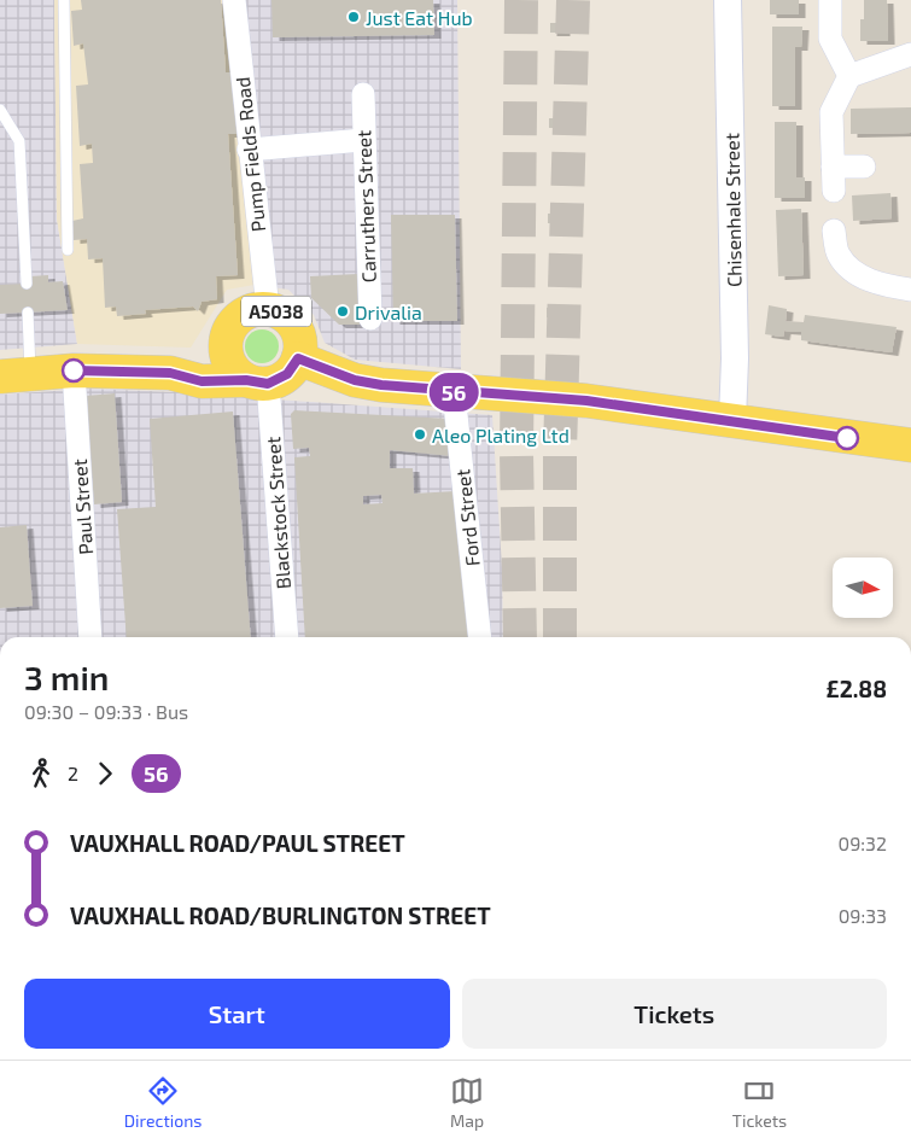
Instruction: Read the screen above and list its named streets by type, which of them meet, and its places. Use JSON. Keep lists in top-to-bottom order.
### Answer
{
  "streets": {
    "main road": ["A5038"],
    "street": [
      "Pump Fields Road",
      "Carruthers Street",
      "Chisenhale Street",
      "Paul Street",
      "Blackstock Street",
      "Ford Street"
    ]
  },
  "crossings": [
    ["Pump Fields Road", "A5038"],
    ["Pump Fields Road", "Blackstock Street"],
    ["A5038", "Paul Street"],
    ["A5038", "Blackstock Street"]
  ],
  "places": ["Just Eat Hub", "Drivalia", "Aleo Plating Ltd"],
  "lines": ["bus line 56"],
  "north": "right",
  "page": {
    "on_map": "56",
    "heading": ["3 min", "09:30 – 09:33 · Bus", "£2.88"],
    "legs": ["2", "56"],
    "list": [
      {
        "name": "VAUXHALL ROAD/PAUL STREET",
        "value": "09:32"
      },
      {
        "name": "VAUXHALL ROAD/BURLINGTON STREET",
        "value": "09:33"
      }
    ],
    "buttons": ["Start", "Tickets"],
    "tabs": ["Directions", "Map", "Tickets"]
  }
}
